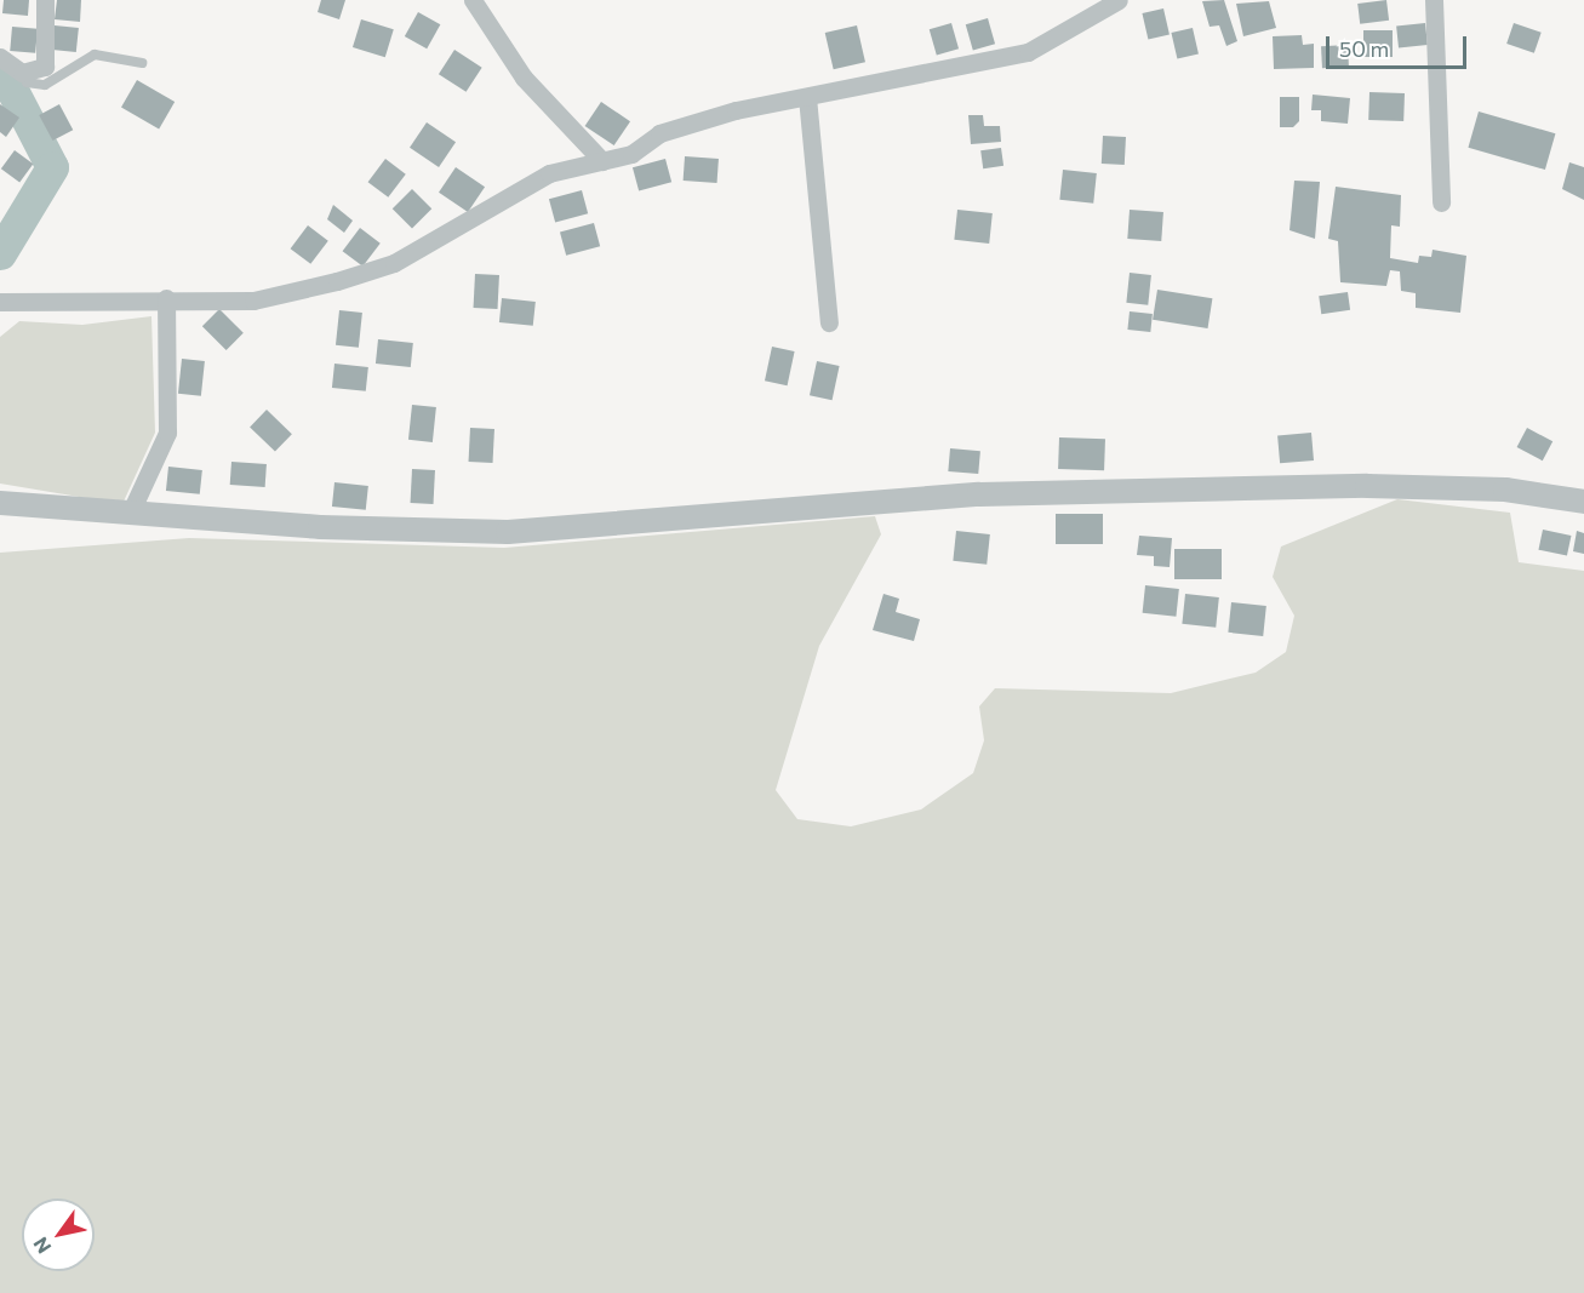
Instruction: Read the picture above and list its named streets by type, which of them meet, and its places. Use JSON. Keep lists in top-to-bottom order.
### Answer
{
  "scale_bar": "50 m",
  "north": "bottom left"
}
